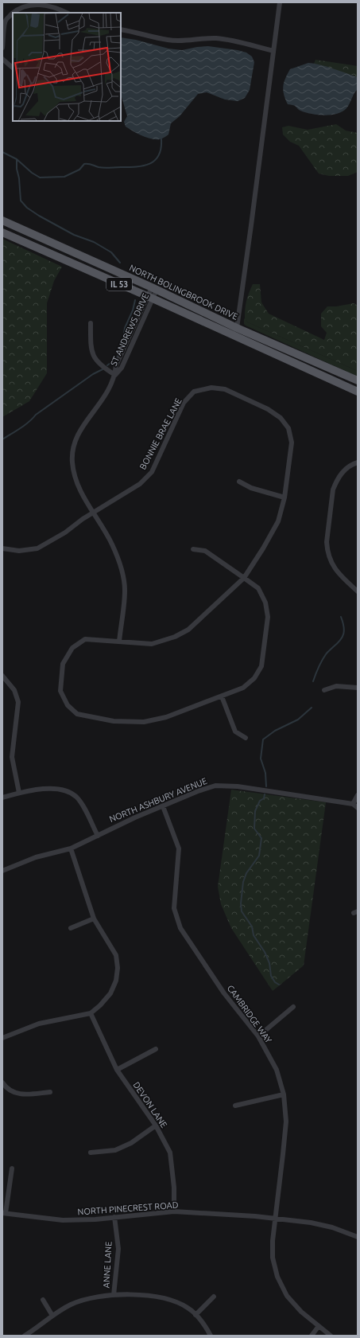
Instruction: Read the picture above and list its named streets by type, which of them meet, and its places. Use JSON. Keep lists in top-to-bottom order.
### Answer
{
  "streets": {
    "main road": ["IL 53", "NORTH BOLINGBROOK DRIVE"],
    "street": [
      "ST ANDREWS DRIVE",
      "BONNIE BRAE LANE",
      "NORTH ASHBURY AVENUE",
      "CAMBRIDGE WAY",
      "DEVON LANE",
      "NORTH PINECREST ROAD",
      "ANNE LANE"
    ]
  },
  "crossings": [
    ["NORTH BOLINGBROOK DRIVE", "ST ANDREWS DRIVE"],
    ["ST ANDREWS DRIVE", "BONNIE BRAE LANE"],
    ["NORTH ASHBURY AVENUE", "CAMBRIDGE WAY"],
    ["CAMBRIDGE WAY", "NORTH PINECREST ROAD"],
    ["DEVON LANE", "NORTH PINECREST ROAD"],
    ["NORTH PINECREST ROAD", "ANNE LANE"]
  ]
}
